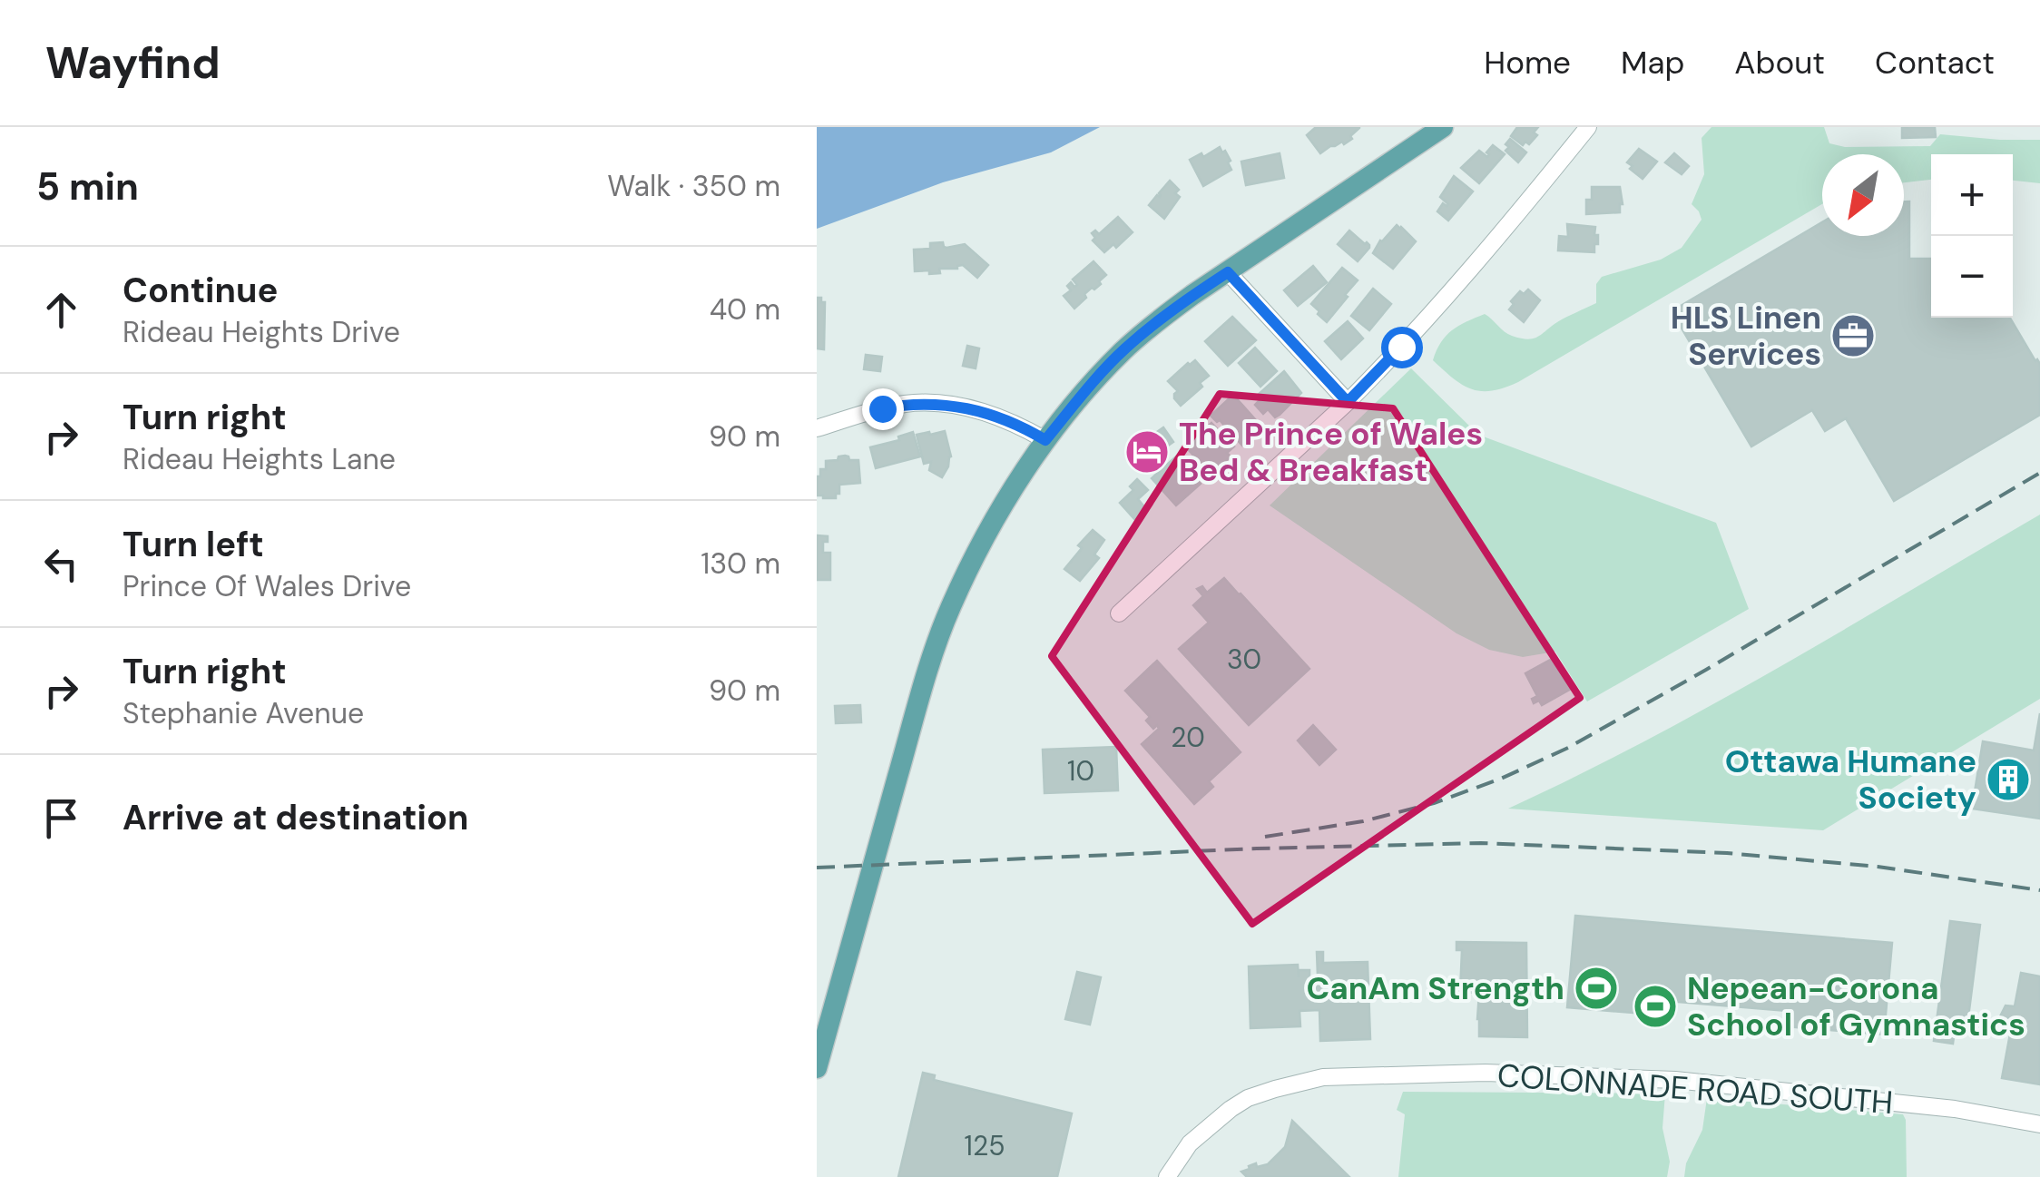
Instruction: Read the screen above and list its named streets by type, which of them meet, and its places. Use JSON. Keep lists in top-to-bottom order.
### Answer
{
  "streets": {
    "street": ["COLONNADE ROAD SOUTH"]
  },
  "places": {
    "office": ["HLS Linen Services"],
    "hotel": ["The Prince of Wales Bed & Breakfast"],
    "building": ["Ottawa Humane Society"],
    "sports": ["CanAm Strength", "Nepean-Corona School of Gymnastics"]
  },
  "house_numbers": [
    "30",
    "20",
    "10",
    "125"
  ],
  "north": "bottom left",
  "page": {
    "header": "Wayfind",
    "nav": [
      "Home",
      "Map",
      "About",
      "Contact"
    ],
    "heading": ["5 min", "Walk · 350 m"],
    "map_buttons": ["+", "−"],
    "list": [
      ["Continue", "Rideau Heights Drive", "40 m"],
      ["Turn right", "Rideau Heights Lane", "90 m"],
      ["Turn left", "Prince Of Wales Drive", "130 m"],
      ["Turn right", "Stephanie Avenue", "90 m"],
      "Arrive at destination"
    ]
  }
}
